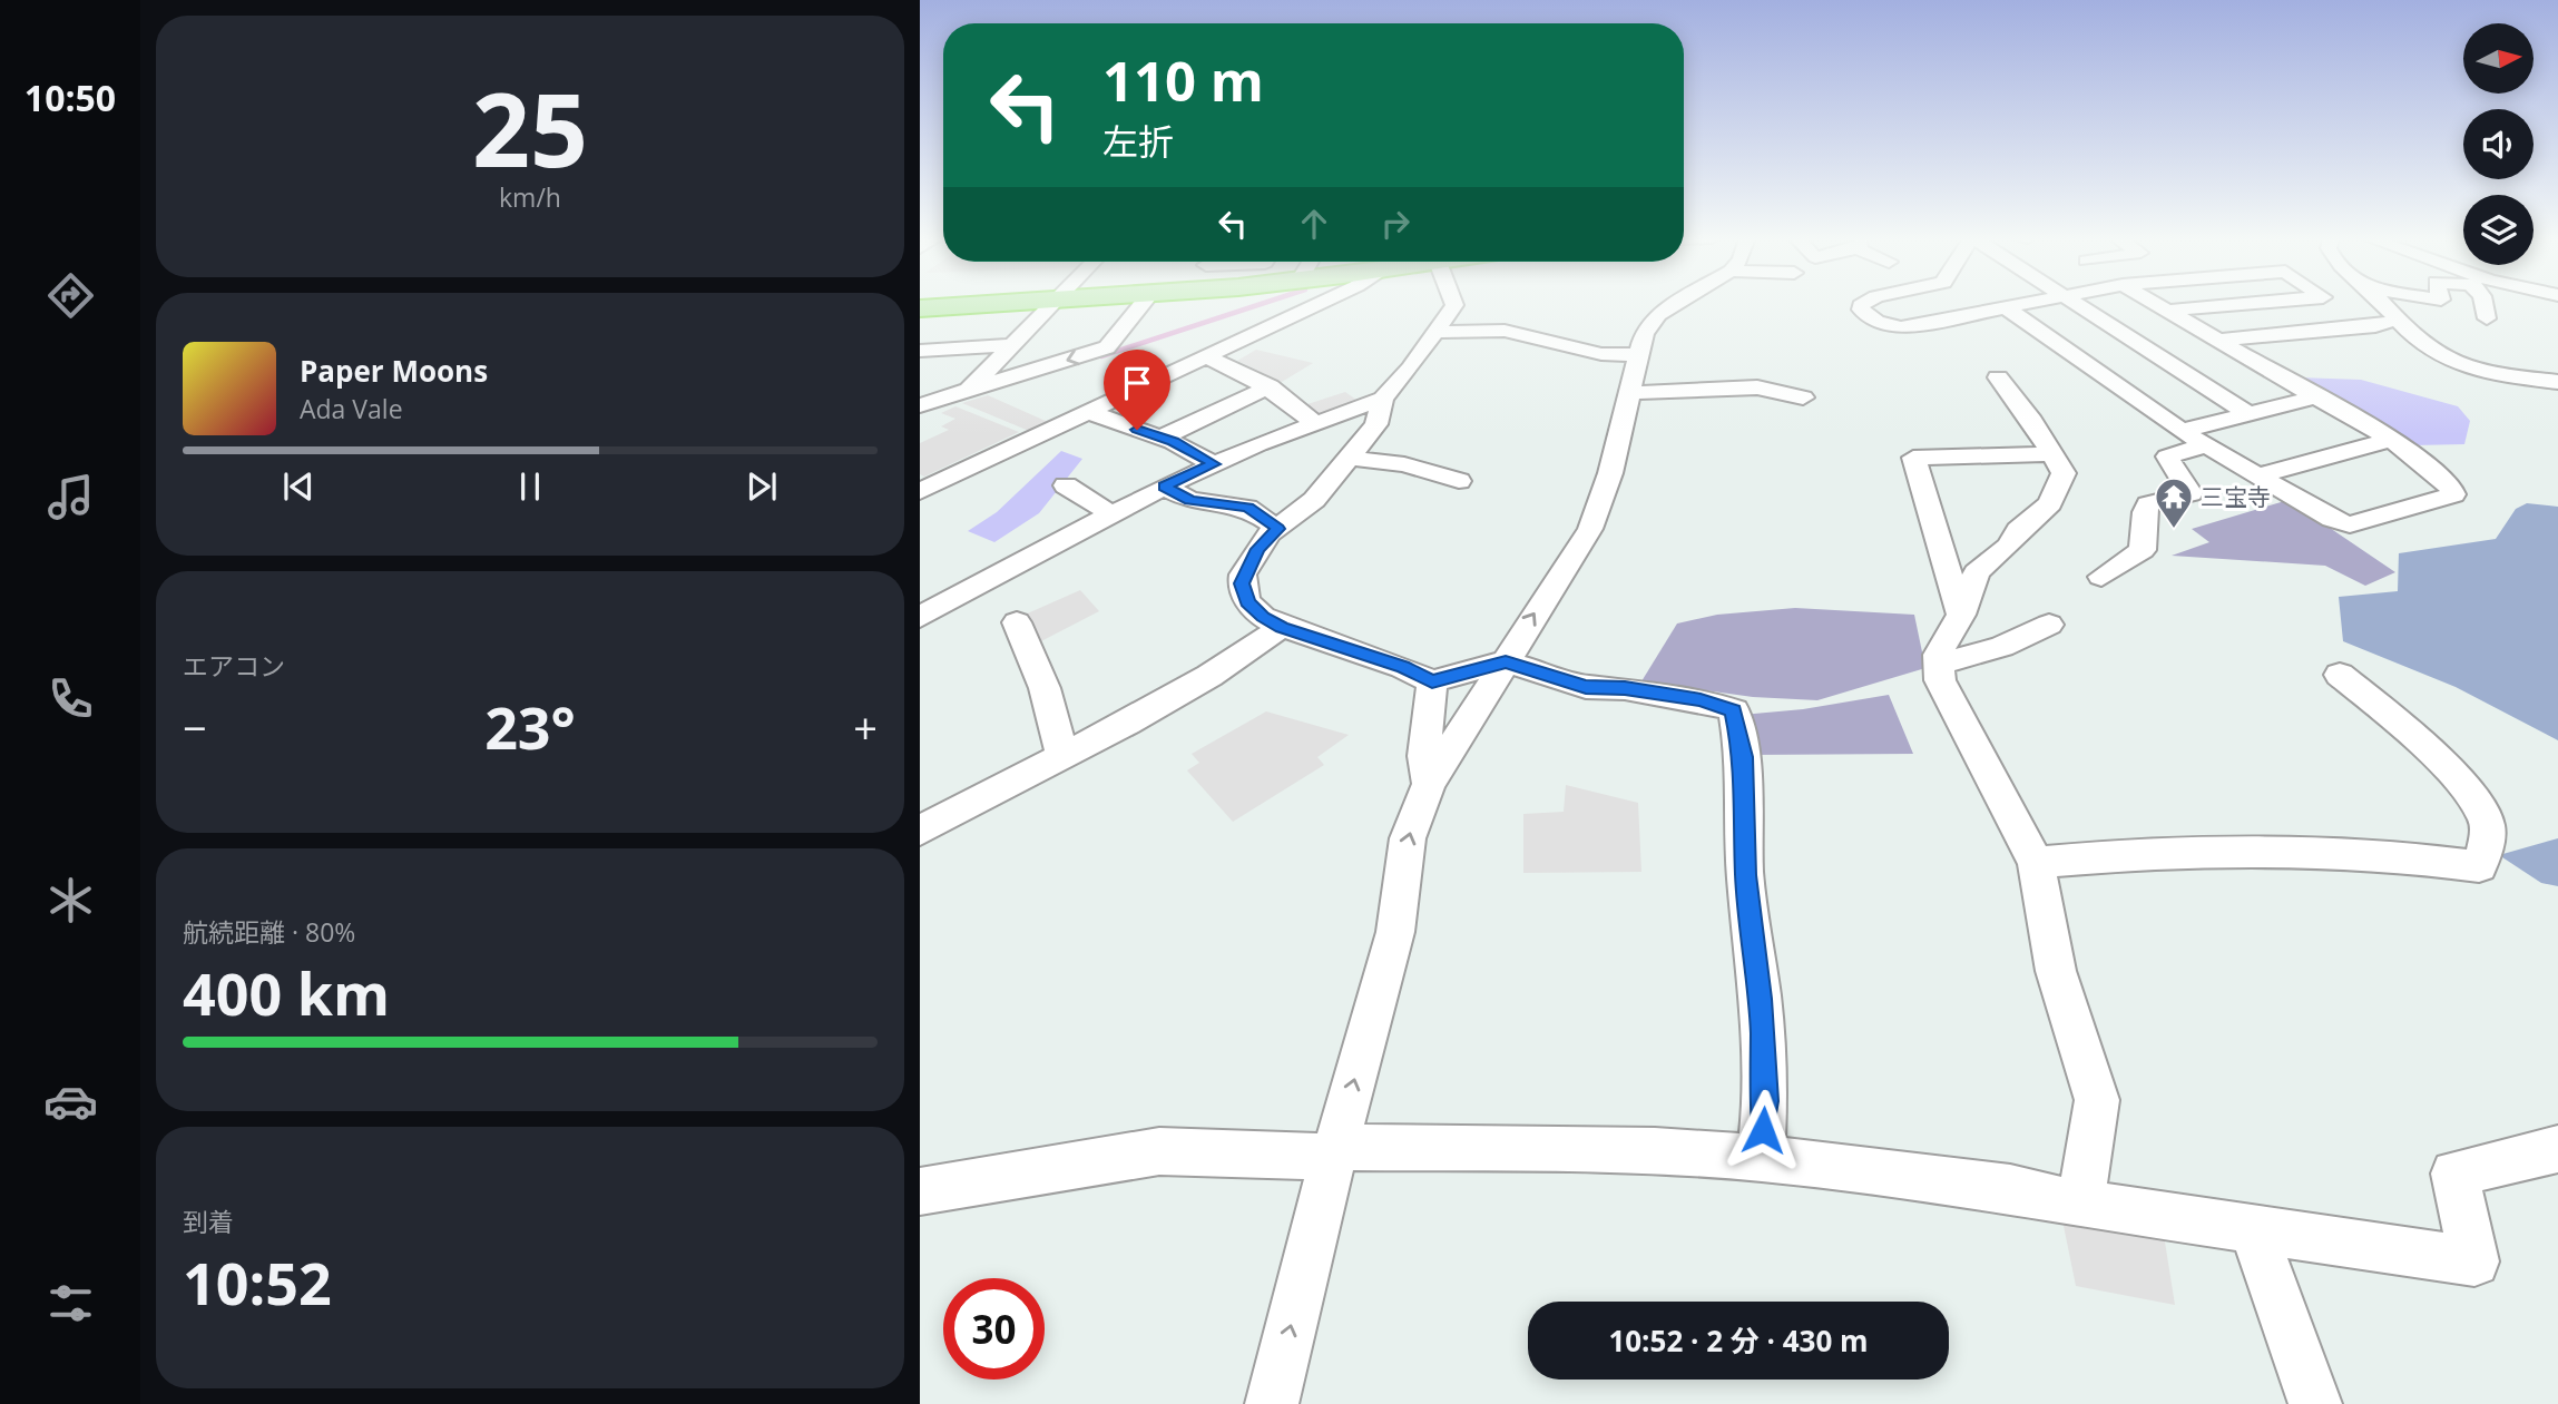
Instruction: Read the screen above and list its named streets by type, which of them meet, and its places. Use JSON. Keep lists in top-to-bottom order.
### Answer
{
  "places": {
    "temple": ["三宝寺"]
  },
  "north": "right",
  "page": {
    "tabs": "10:50",
    "tile": [
      ["25", "km/h"],
      "エアコン",
      ["航続距離 · 80%", "400 km"],
      ["到着", "10:52"]
    ],
    "turn": ["110 m", "左折"],
    "song": ["Paper Moons", "Ada Vale"],
    "heat": ["−", "23°", "+"],
    "limit": "30",
    "trip": "10:52 · 2 分 · 430 m"
  }
}
